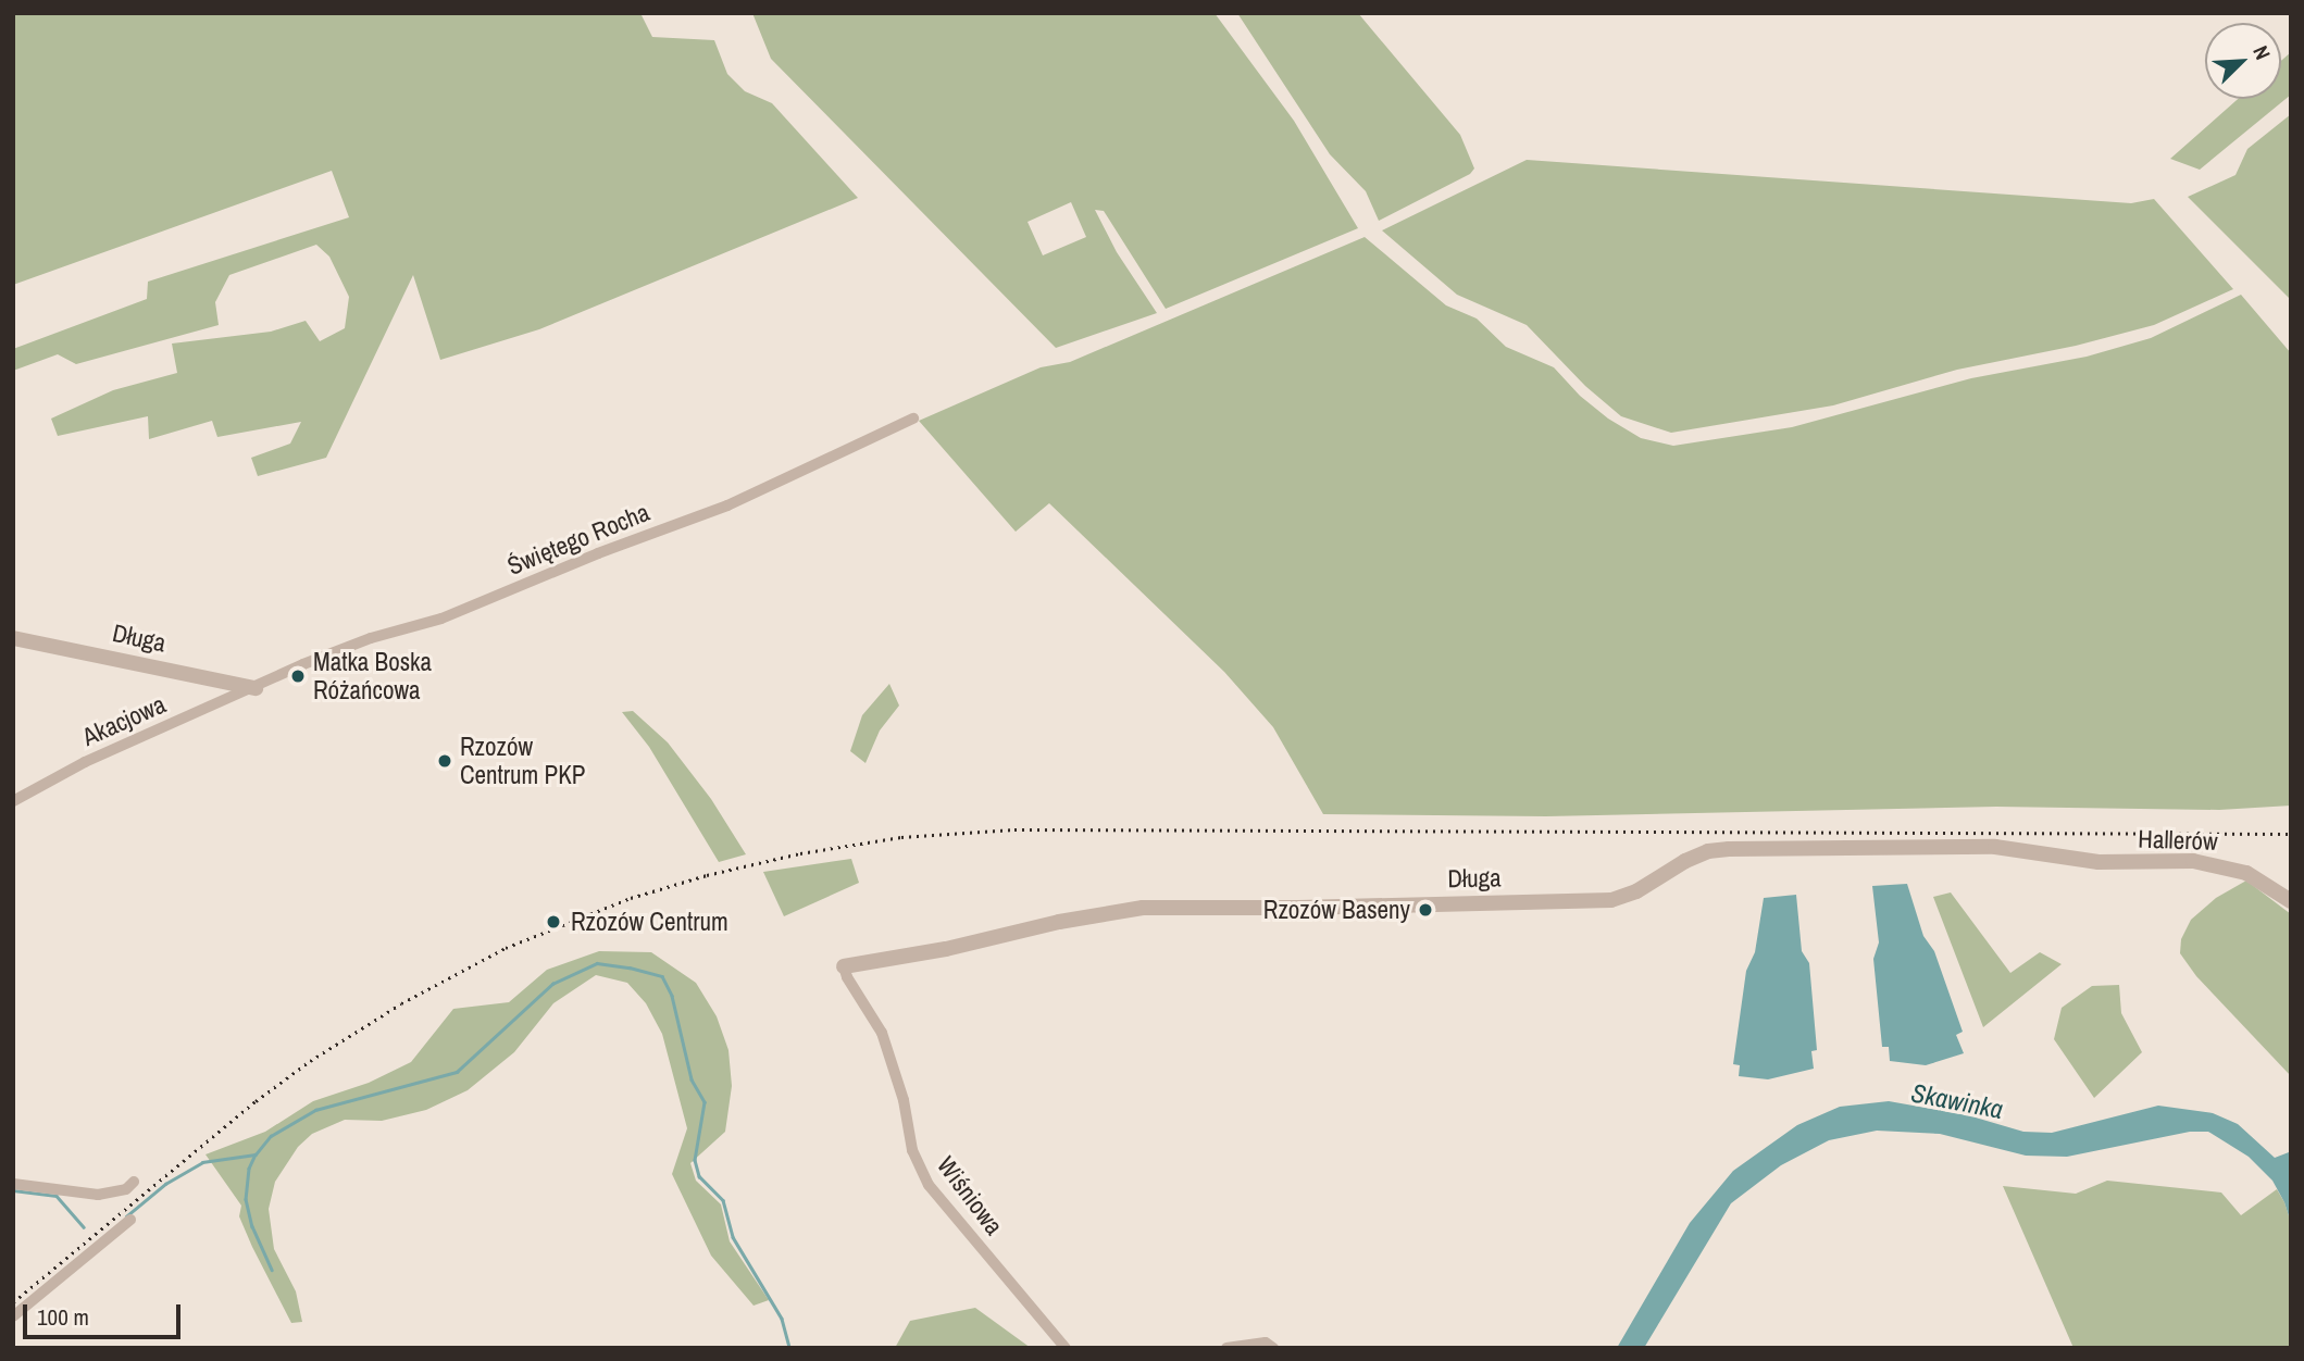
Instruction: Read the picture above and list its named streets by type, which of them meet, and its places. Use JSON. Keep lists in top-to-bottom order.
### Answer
{
  "streets": {
    "street": [
      "Świętego Rocha",
      "Długa",
      "Akacjowa",
      "Hallerów",
      "Wiśniowa"
    ]
  },
  "crossings": [
    ["Świętego Rocha", "Długa"],
    ["Świętego Rocha", "Akacjowa"],
    ["Długa", "Akacjowa"],
    ["Długa", "Hallerów"],
    ["Długa", "Wiśniowa"]
  ],
  "water": ["Skawinka"],
  "places": [
    "Matka Boska Różańcowa",
    "Rzozów Centrum PKP",
    "Rzozów Baseny",
    "Rzozów Centrum"
  ],
  "scale_bar": "100 m",
  "north": "top right"
}
